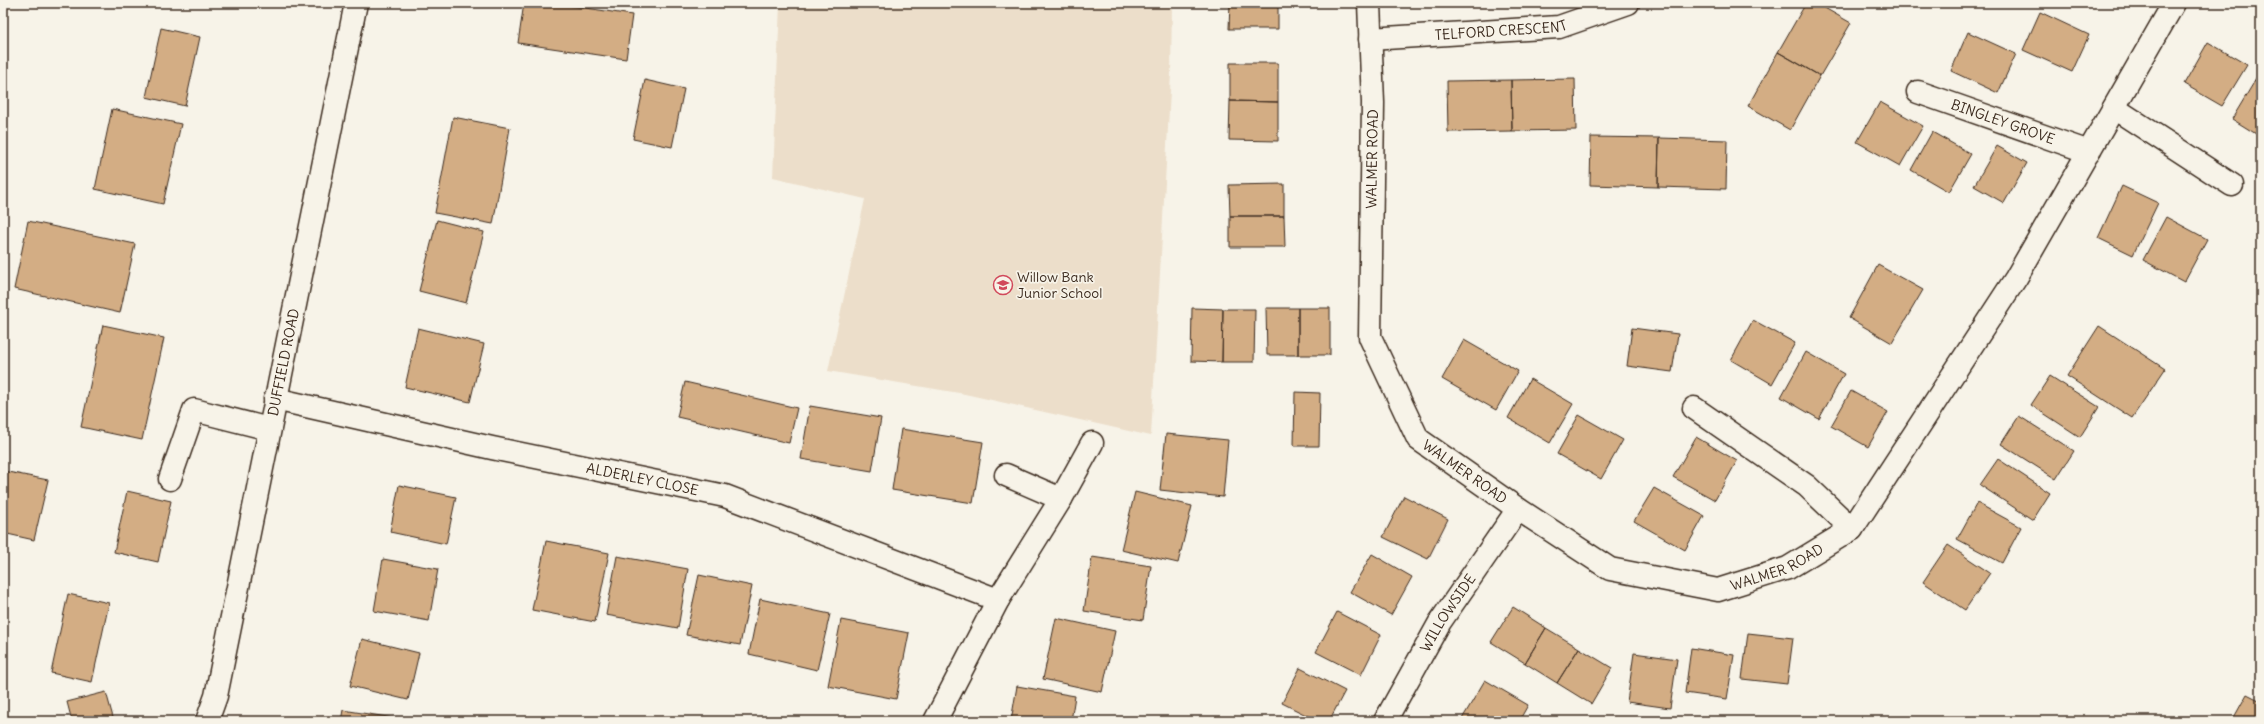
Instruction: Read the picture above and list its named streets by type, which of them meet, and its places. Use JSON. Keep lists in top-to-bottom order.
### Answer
{
  "streets": {
    "street": [
      "TELFORD CRESCENT",
      "BINGLEY GROVE",
      "WALMER ROAD",
      "DUFFIELD ROAD",
      "ALDERLEY CLOSE",
      "WILLOWSIDE"
    ]
  },
  "crossings": [
    ["TELFORD CRESCENT", "WALMER ROAD"],
    ["BINGLEY GROVE", "WALMER ROAD"],
    ["WALMER ROAD", "WILLOWSIDE"],
    ["DUFFIELD ROAD", "ALDERLEY CLOSE"]
  ],
  "places": {
    "school or university": ["Willow Bank Junior School"]
  }
}
